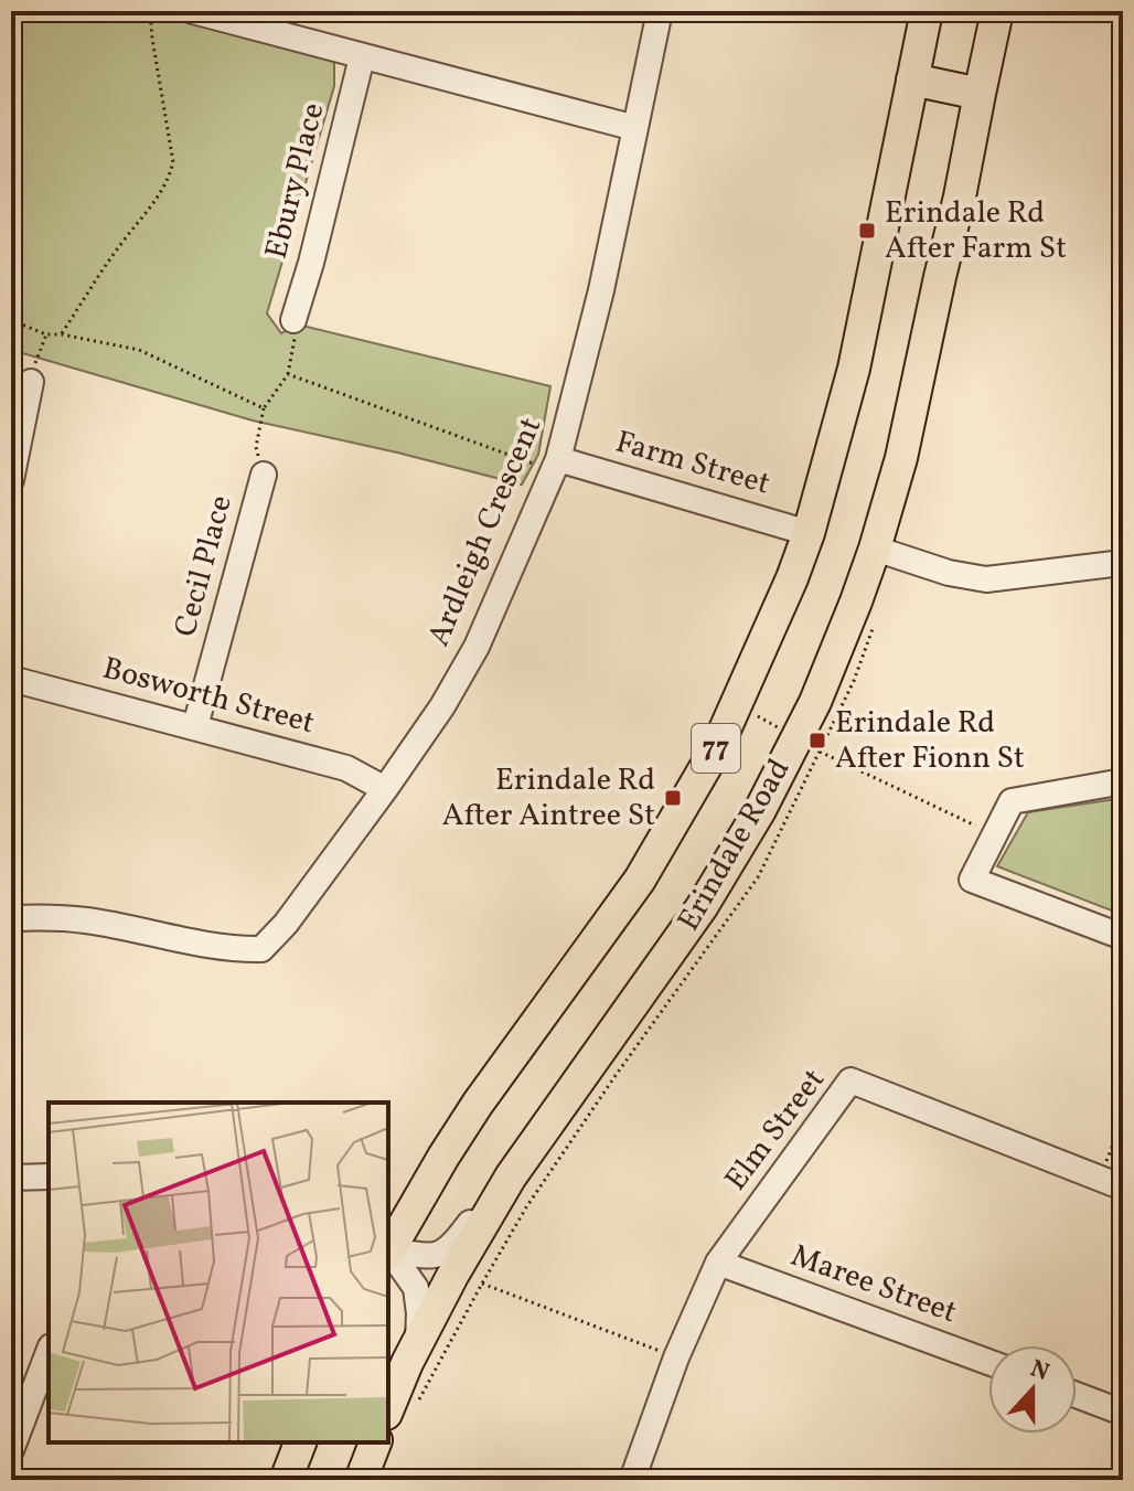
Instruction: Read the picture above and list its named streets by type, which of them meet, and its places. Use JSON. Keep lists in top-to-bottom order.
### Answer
{
  "streets": {
    "main road": ["77", "Erindale Road"],
    "street": [
      "Ebury Place",
      "Farm Street",
      "Ardleigh Crescent",
      "Cecil Place",
      "Bosworth Street",
      "Elm Street",
      "Maree Street"
    ]
  },
  "crossings": [
    ["Farm Street", "Ardleigh Crescent"],
    ["Farm Street", "Erindale Road"],
    ["Ardleigh Crescent", "Bosworth Street"],
    ["Cecil Place", "Bosworth Street"],
    ["Elm Street", "Maree Street"]
  ],
  "places": {
    "transit": ["Erindale Rd After Farm St", "Erindale Rd After Fionn St", "Erindale Rd After Aintree St"]
  },
  "north": "top"
}
